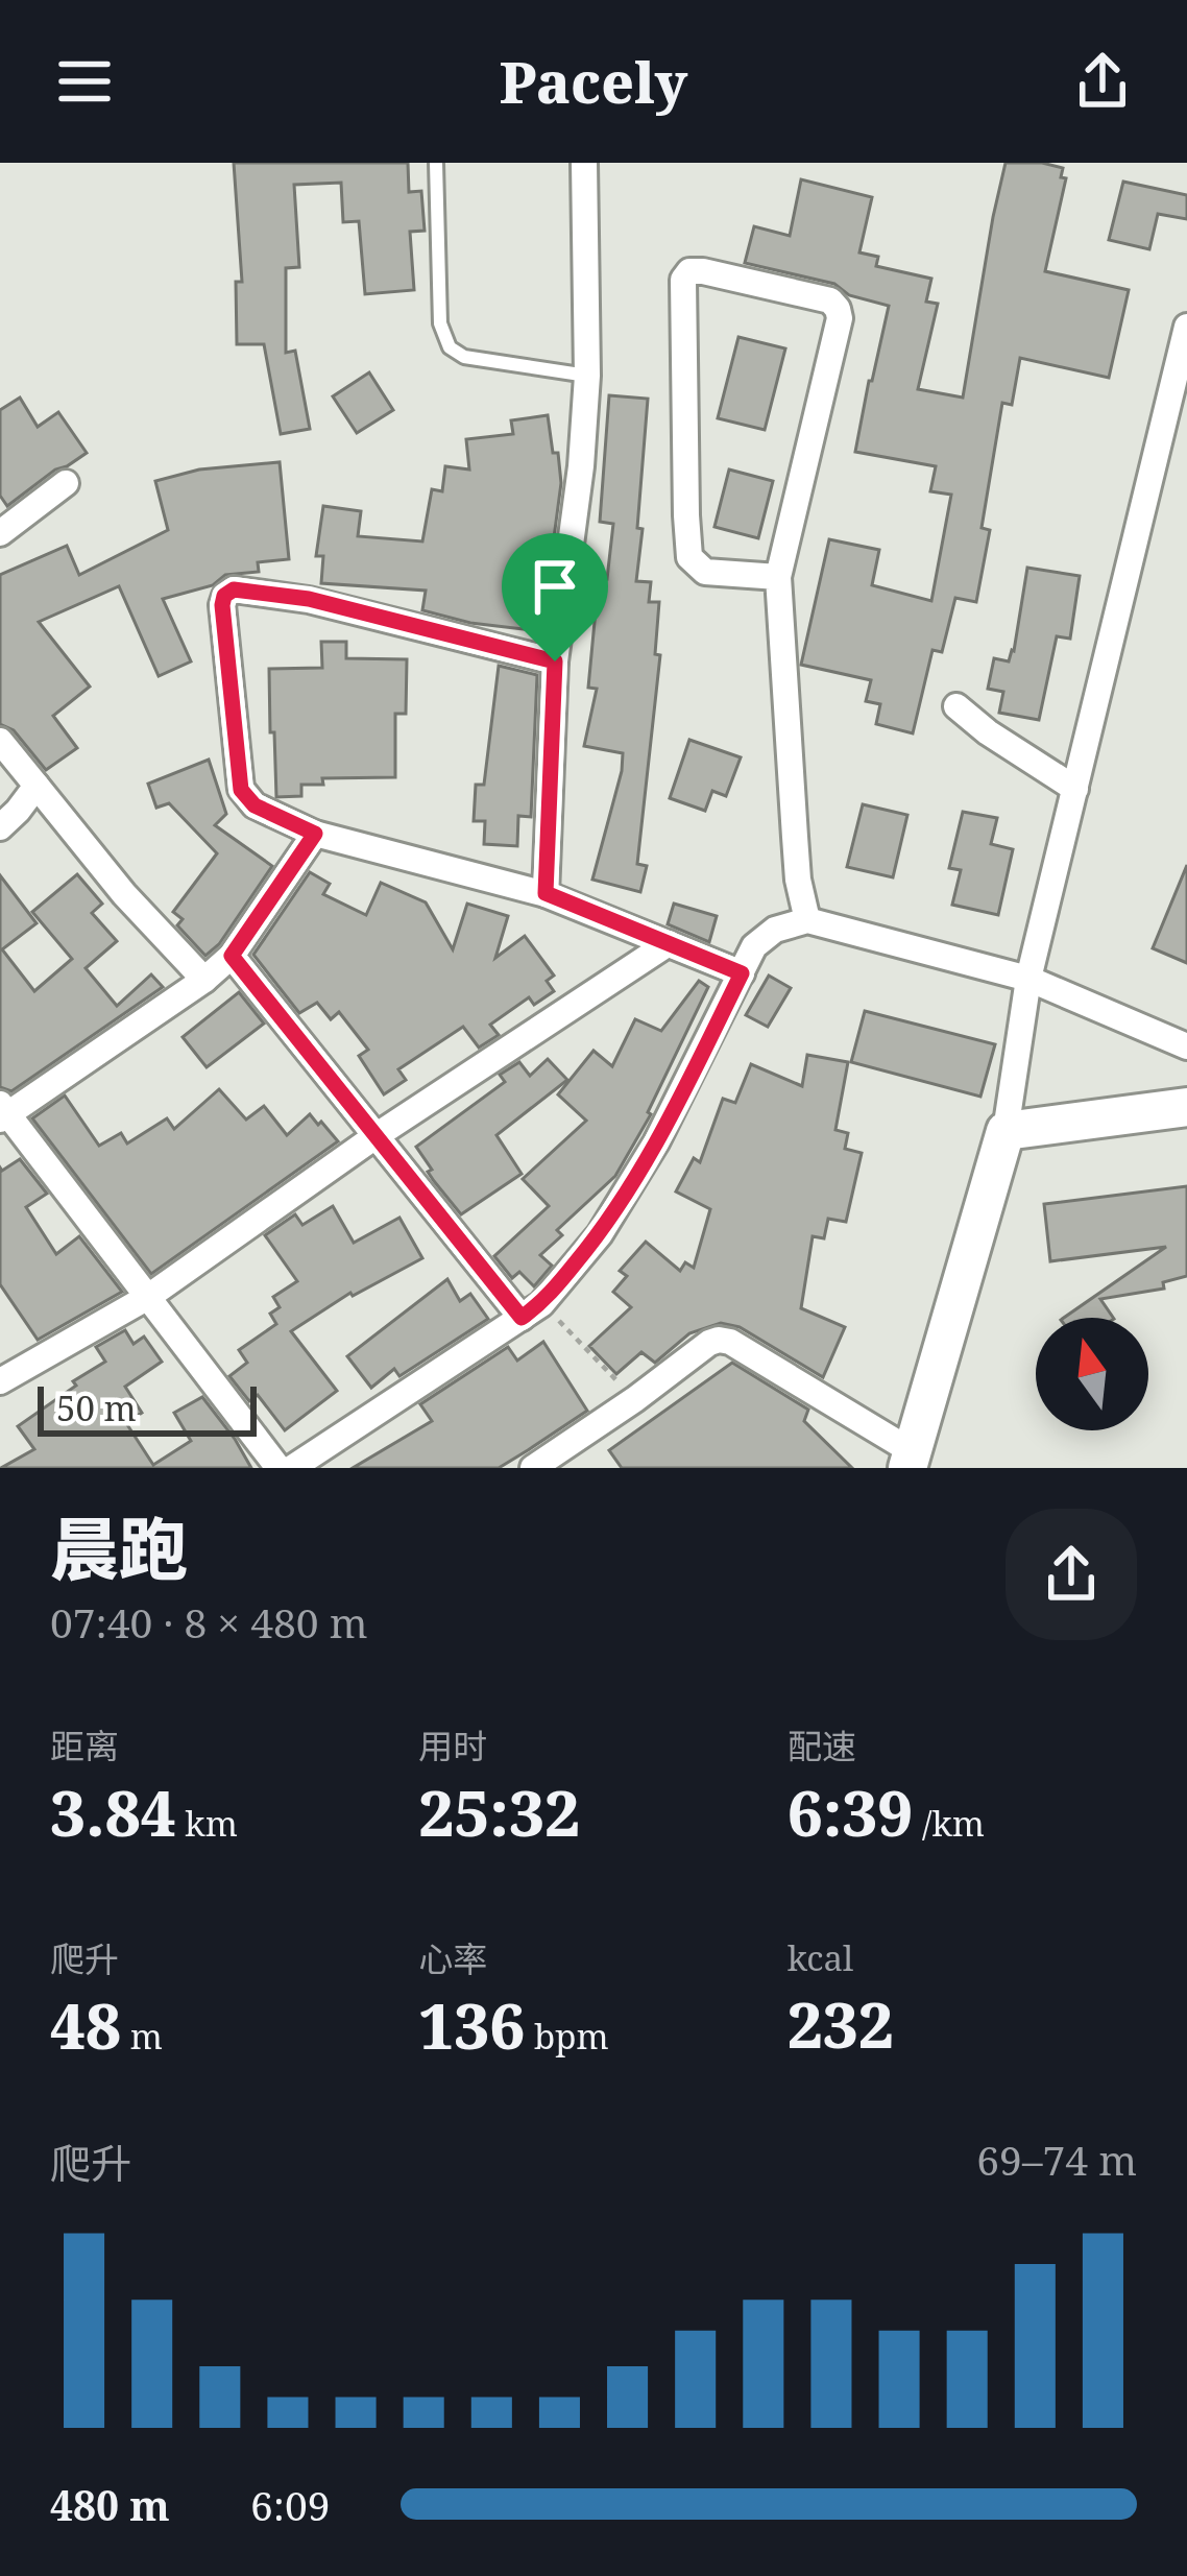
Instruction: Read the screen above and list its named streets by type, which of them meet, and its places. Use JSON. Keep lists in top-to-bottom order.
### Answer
{
  "scale_bar": "50 m",
  "north": "top",
  "page": {
    "header": "Pacely",
    "scale": "50 m",
    "heading": ["晨跑", "07:40 · 8 × 480 m"],
    "stats": [
      ["距离", "3.84 km"],
      ["用时", "25:32"],
      ["配速", "6:39 /km"],
      ["爬升", "48 m"],
      ["心率", "136 bpm"],
      ["kcal", "232"]
    ],
    "chart": ["爬升", "69–74 m"],
    "list": [
      {
        "name": "480 m",
        "note": "6:09"
      }
    ]
  }
}
